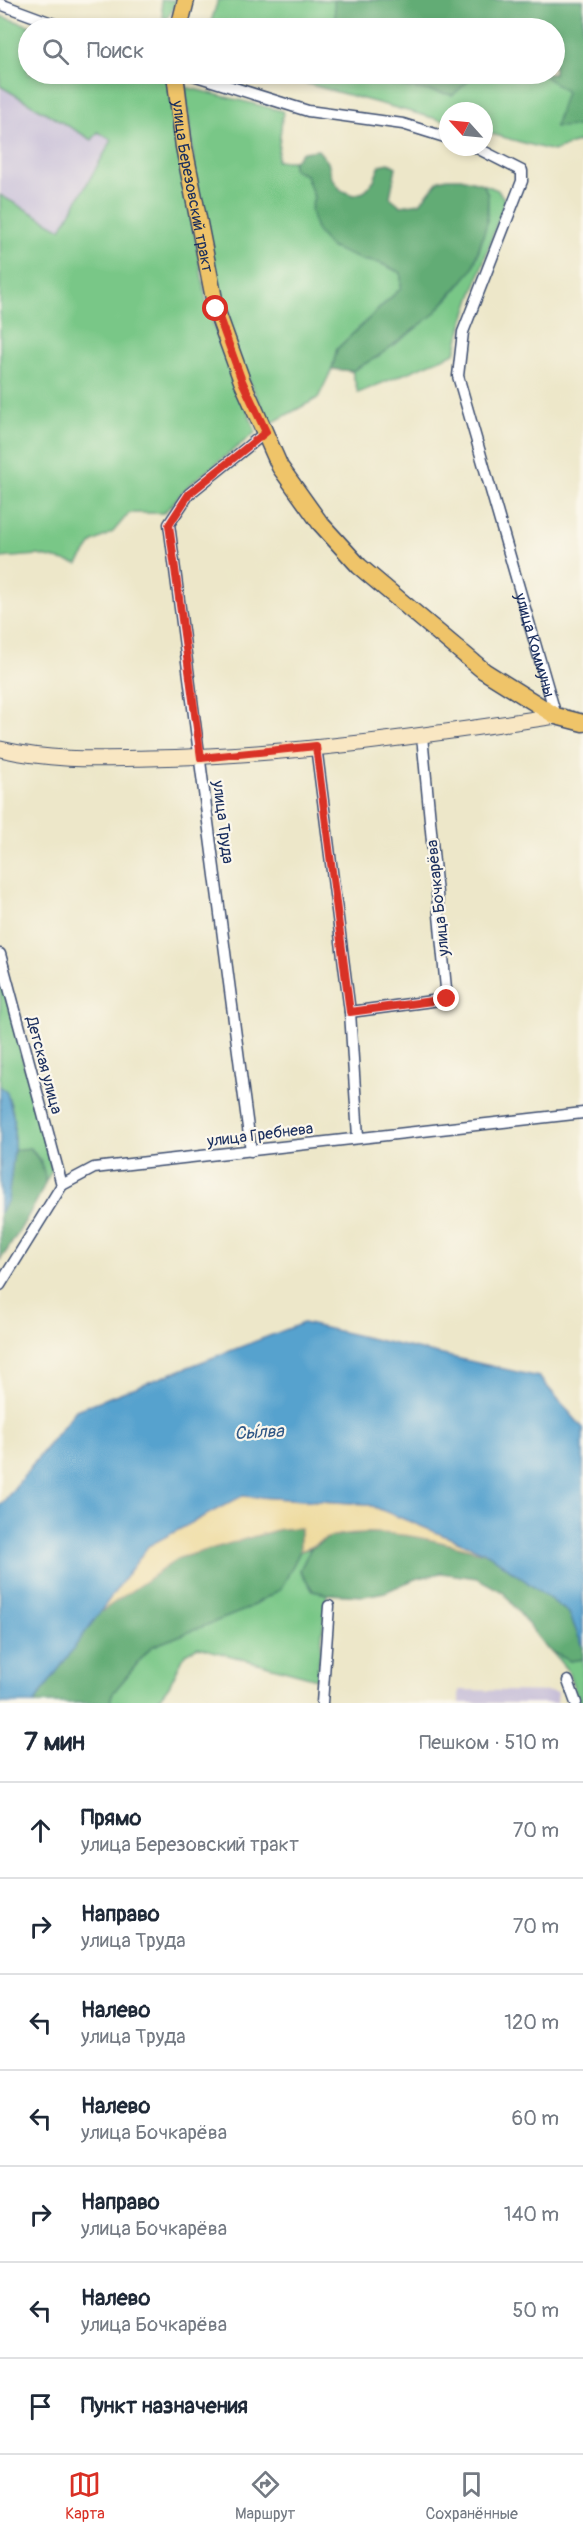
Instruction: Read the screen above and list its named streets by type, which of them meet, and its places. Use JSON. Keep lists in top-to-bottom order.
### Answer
{
  "streets": {
    "main road": ["улица Березовский тракт", "улица Коммуны"],
    "street": [
      "улица Труда",
      "улица Бочкарёва",
      "Детская улица",
      "улица Гребнева"
    ]
  },
  "crossings": [
    ["улица Березовский тракт", "улица Коммуны"],
    ["улица Березовский тракт", "улица Труда"],
    ["улица Коммуны", "улица Труда"],
    ["улица Труда", "улица Гребнева"],
    ["Детская улица", "улица Гребнева"]
  ],
  "water": ["Сы́лва"],
  "north": "top left",
  "page": {
    "search": "Поиск",
    "heading": ["7 мин", "Пешком · 510 m"],
    "list": [
      ["Прямо", "улица Березовский тракт", "70 m"],
      ["Направо", "улица Труда", "70 m"],
      ["Налево", "улица Труда", "120 m"],
      ["Налево", "улица Бочкарёва", "60 m"],
      ["Направо", "улица Бочкарёва", "140 m"],
      ["Налево", "улица Бочкарёва", "50 m"],
      "Пункт назначения"
    ],
    "nav": ["Карта", "Маршрут", "Сохранённые"]
  }
}
